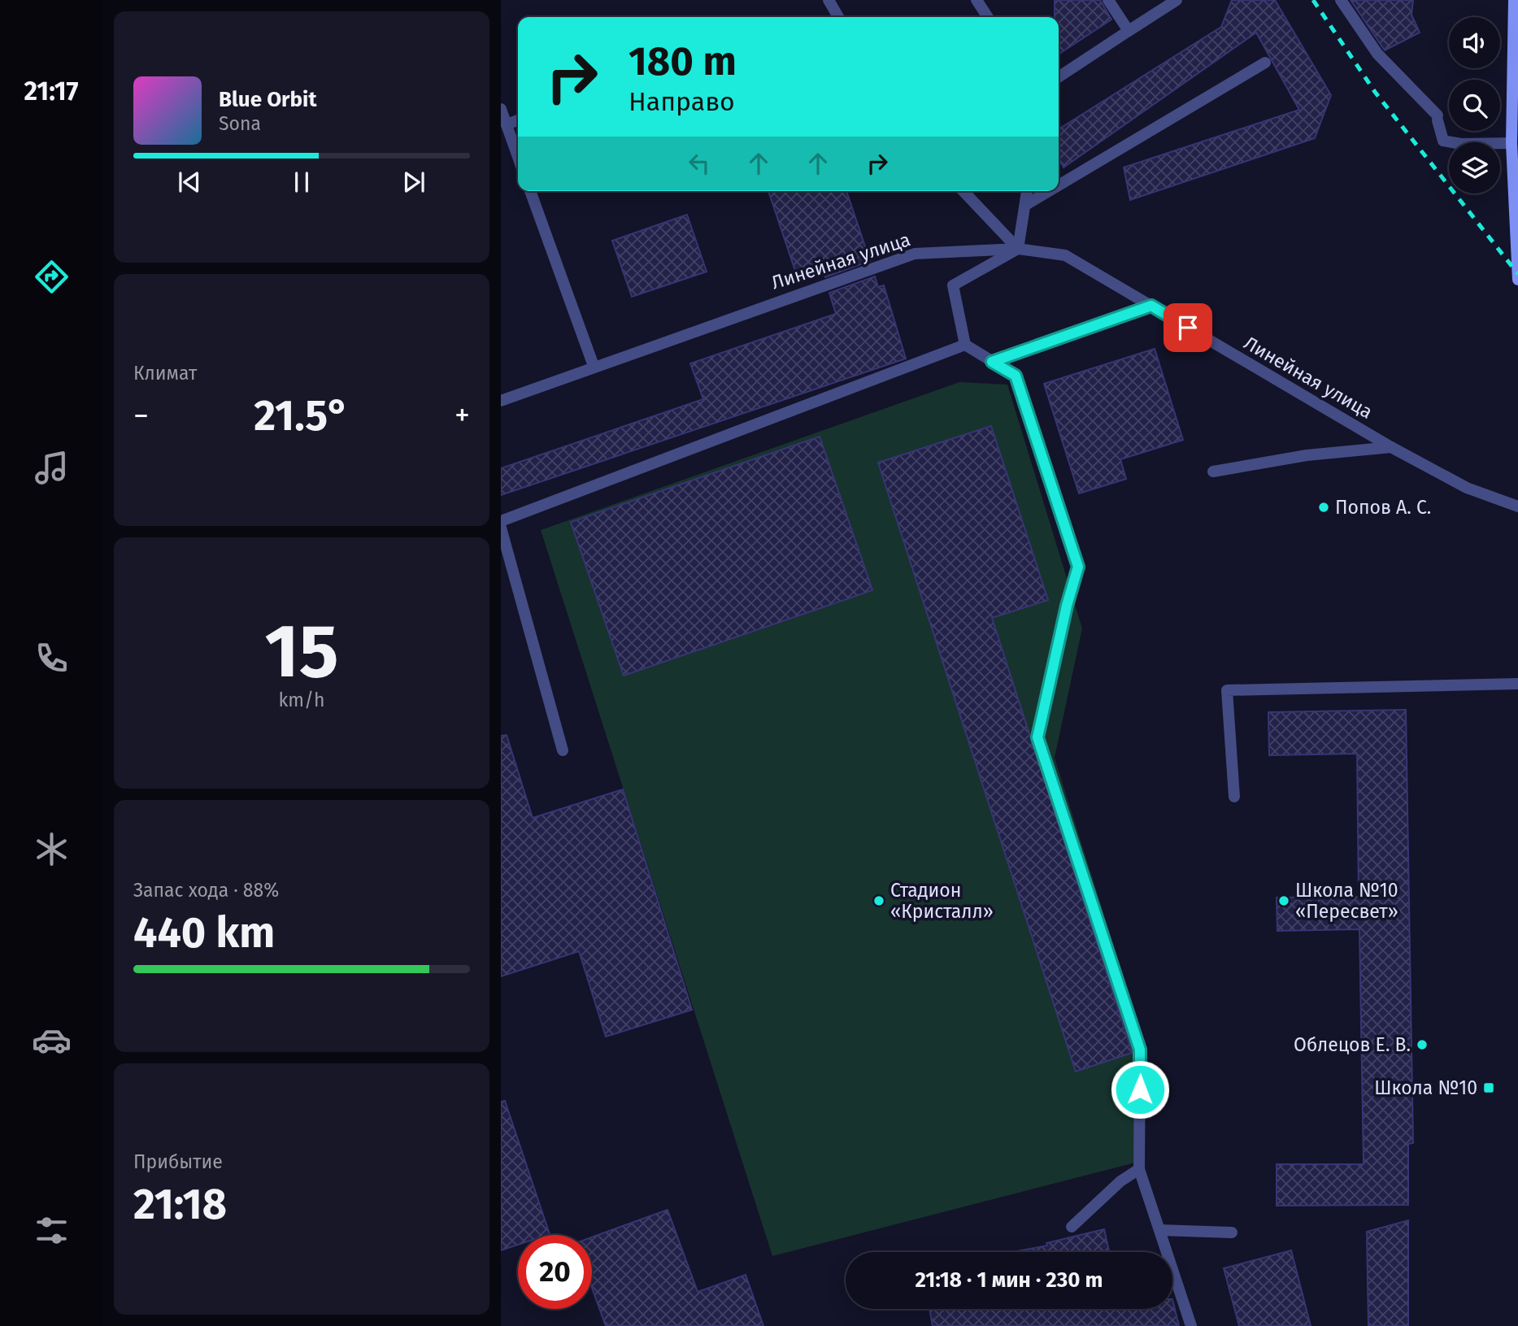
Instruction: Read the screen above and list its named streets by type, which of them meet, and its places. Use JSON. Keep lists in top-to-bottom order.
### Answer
{
  "streets": {
    "lane": ["Линейная улица"]
  },
  "places": {
    "other": [
      "Попов А. С.",
      "Стадион «Кристалл»",
      "Школа №10 «Пересвет»",
      "Облецов Е. В."
    ],
    "transit": ["Школа №10"]
  },
  "page": {
    "tabs": "21:17",
    "turn": ["180 m", "Направо"],
    "song": ["Blue Orbit", "Sona"],
    "tile": [
      "Климат",
      ["15", "km/h"],
      ["Запас хода · 88%", "440 km"],
      ["Прибытие", "21:18"]
    ],
    "heat": ["−", "21.5°", "+"],
    "limit": "20",
    "trip": "21:18 · 1 мин · 230 m"
  }
}
